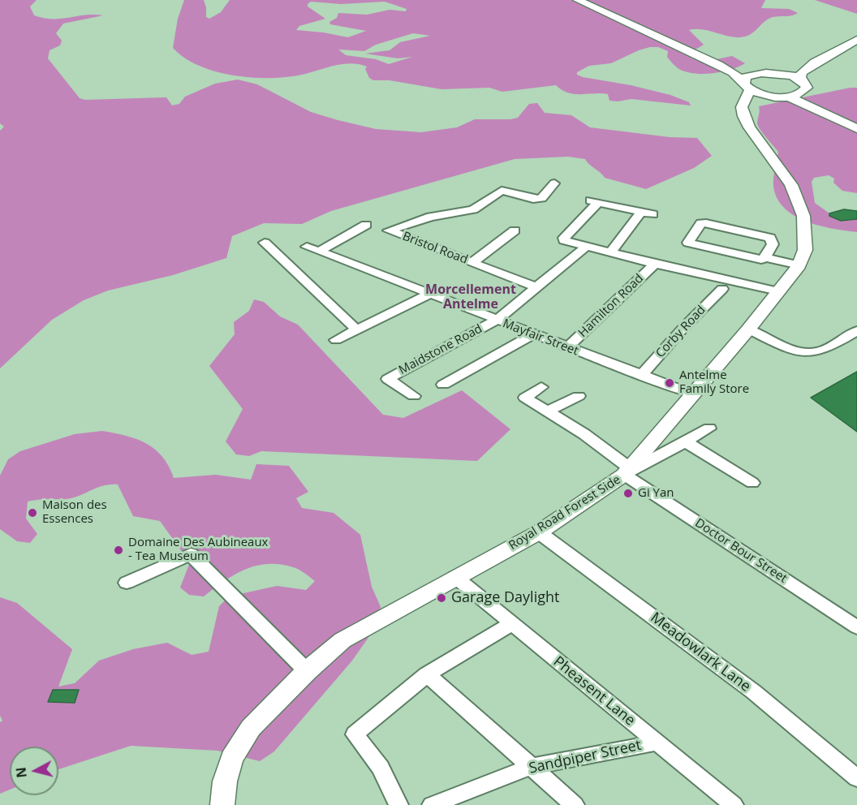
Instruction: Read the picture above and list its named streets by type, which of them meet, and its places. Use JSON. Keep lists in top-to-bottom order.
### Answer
{
  "streets": {
    "main road": ["Royal Road Forest Side"],
    "street": [
      "Bristol Road",
      "Hamilton Road",
      "Corby Road",
      "Mayfair Street",
      "Maidstone Road",
      "Doctor Bour Street",
      "Meadowlark Lane",
      "Pheasent Lane",
      "Sandpiper Street"
    ]
  },
  "crossings": [
    ["Hamilton Road", "Mayfair Street"],
    ["Corby Road", "Mayfair Street"],
    ["Mayfair Street", "Maidstone Road"],
    ["Mayfair Street", "Royal Road Forest Side"],
    ["Royal Road Forest Side", "Doctor Bour Street"],
    ["Royal Road Forest Side", "Meadowlark Lane"],
    ["Royal Road Forest Side", "Pheasent Lane"],
    ["Pheasent Lane", "Sandpiper Street"]
  ],
  "districts": ["Morcellement Antelme"],
  "places": [
    "Antelme Family Store",
    "Gi Yan",
    "Maison des Essences",
    "Domaine Des Aubineaux - Tea Museum",
    "Garage Daylight"
  ],
  "north": "left"
}
